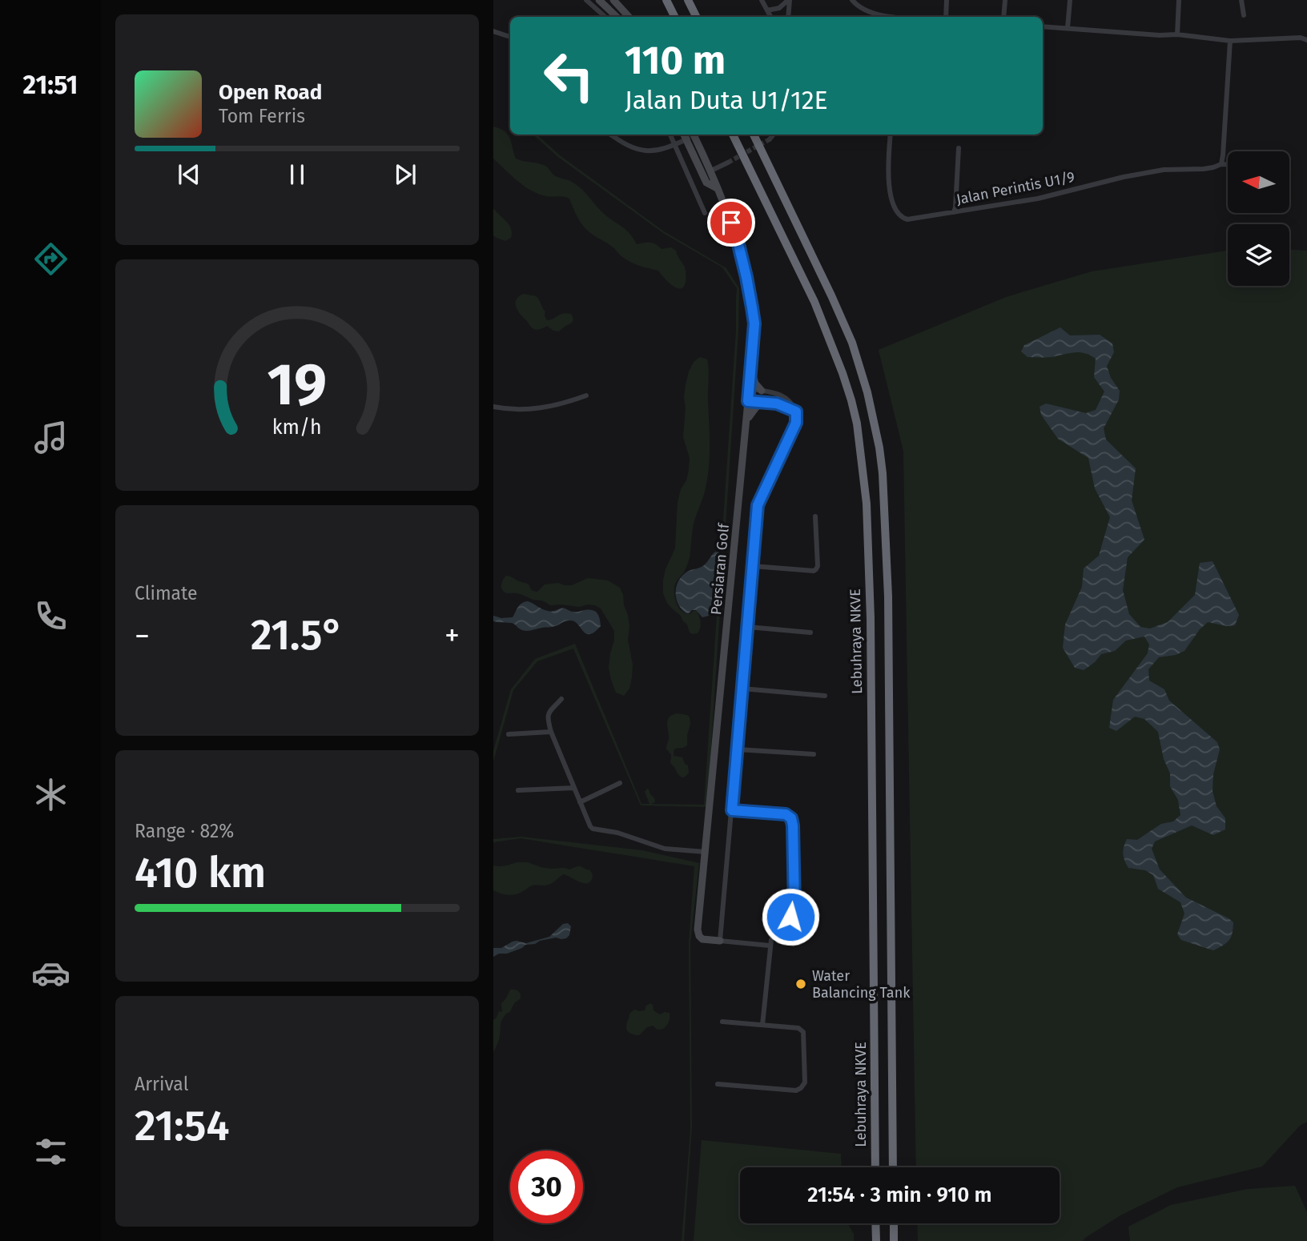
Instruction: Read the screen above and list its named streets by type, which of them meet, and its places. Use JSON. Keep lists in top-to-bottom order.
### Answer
{
  "streets": {
    "highway": ["Lebuhraya NKVE"],
    "street": ["Jalan Perintis U1/9", "Persiaran Golf"]
  },
  "places": ["Water Balancing Tank"],
  "north": "left",
  "page": {
    "tabs": "21:51",
    "turn": ["110 m", "Jalan Duta U1/12E"],
    "song": ["Open Road", "Tom Ferris"],
    "tile": [
      "Climate",
      ["Range · 82%", "410 km"],
      ["Arrival", "21:54"]
    ],
    "heat": ["−", "21.5°", "+"],
    "limit": "30",
    "trip": "21:54 · 3 min · 910 m",
    "gauge": ["19", "km/h"]
  }
}
